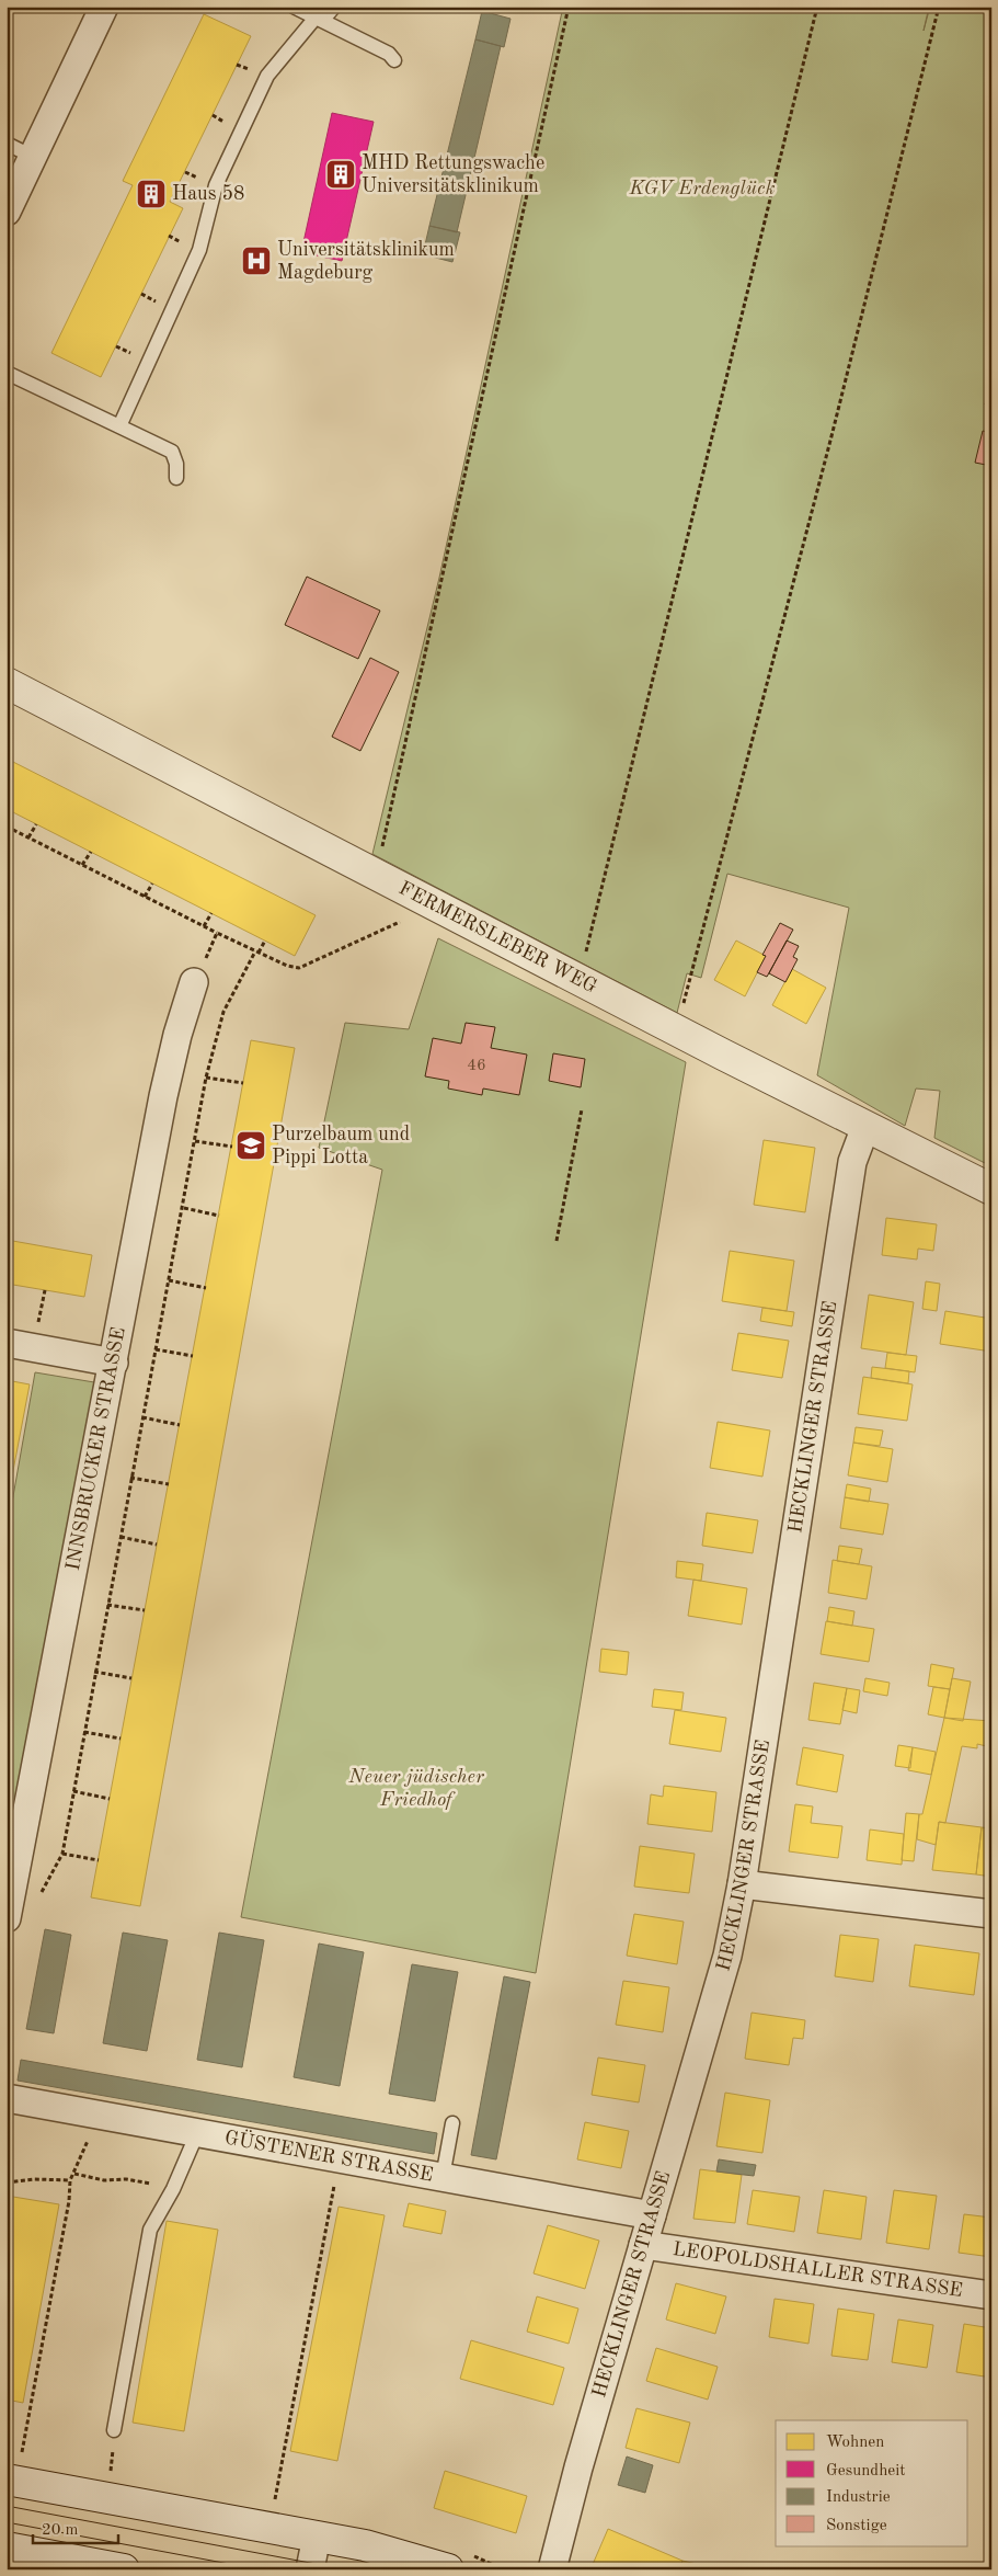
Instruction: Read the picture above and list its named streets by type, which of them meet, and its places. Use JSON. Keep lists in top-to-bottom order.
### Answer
{
  "streets": {
    "street": [
      "FERMERSLEBER WEG",
      "HECKLINGER STRASSE",
      "INNSBRUCKER STRASSE",
      "GÜSTENER STRASSE",
      "LEOPOLDSHALLER STRASSE"
    ]
  },
  "crossings": [
    ["FERMERSLEBER WEG", "HECKLINGER STRASSE"],
    ["HECKLINGER STRASSE", "GÜSTENER STRASSE"],
    ["HECKLINGER STRASSE", "LEOPOLDSHALLER STRASSE"]
  ],
  "parks": ["KGV Erdenglück", "Neuer jüdischer Friedhof"],
  "places": {
    "building": ["MHD Rettungswache Universitätsklinikum", "Haus 58"],
    "hospital": ["Universitätsklinikum Magdeburg"],
    "school or university": ["Purzelbaum und Pippi Lotta"]
  },
  "house_numbers": ["46"],
  "legend": [
    "Wohnen",
    "Gesundheit",
    "Industrie",
    "Sonstige"
  ],
  "scale_bar": "20 m"
}
